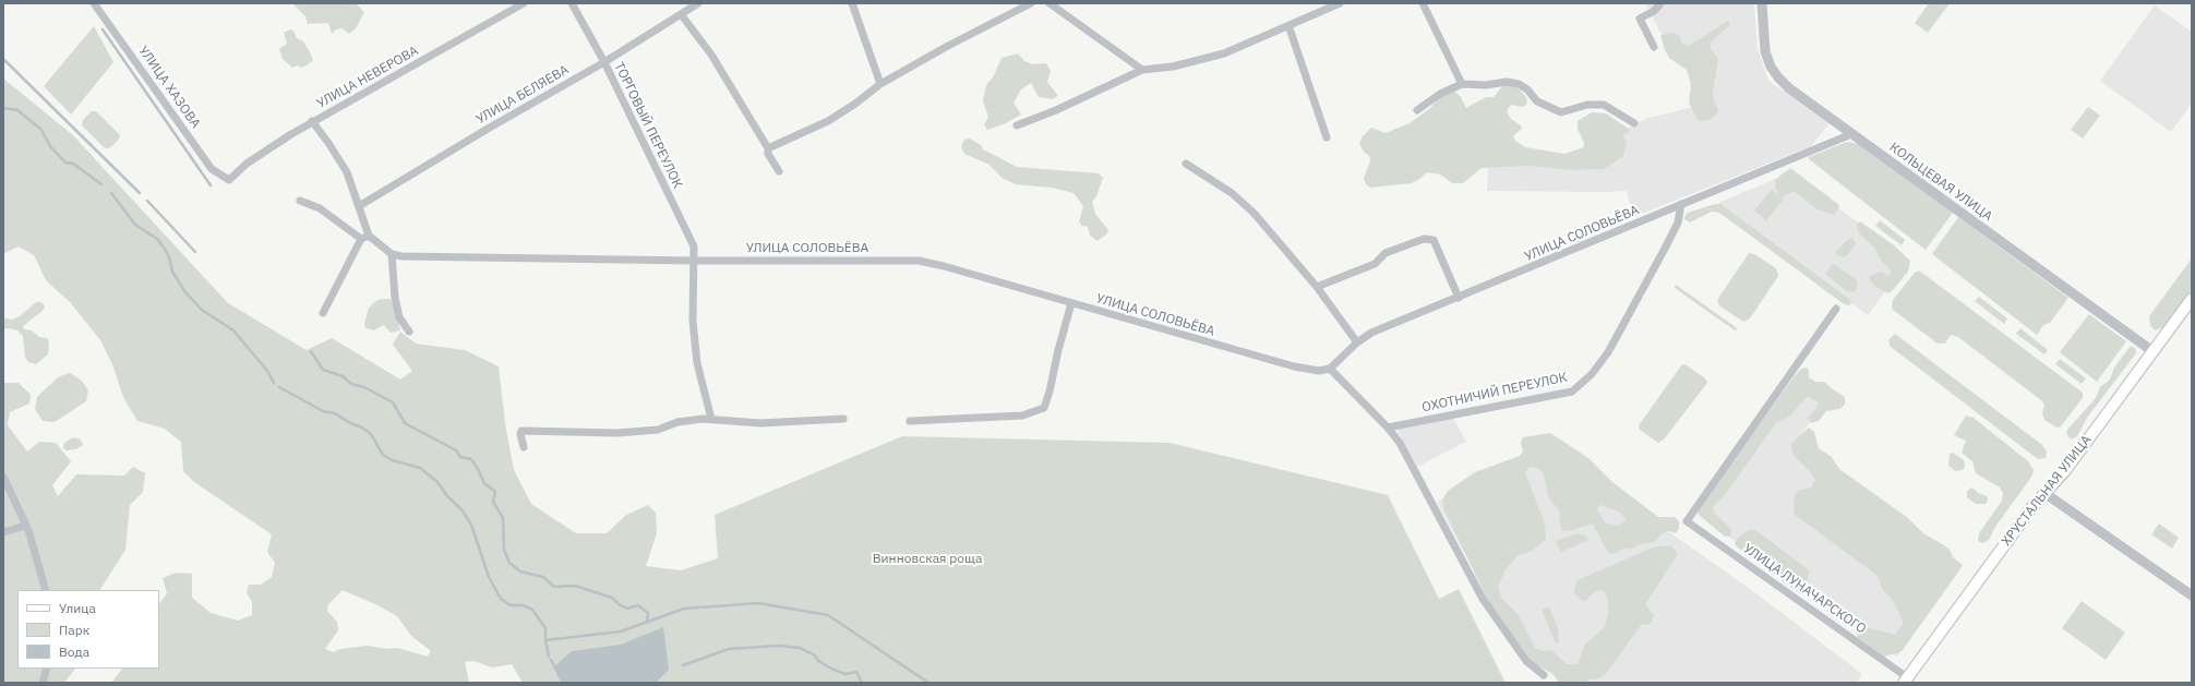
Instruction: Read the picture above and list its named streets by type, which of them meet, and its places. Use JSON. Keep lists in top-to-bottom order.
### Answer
{
  "streets": {
    "main road": ["ХРУСТАЛЬНАЯ УЛИЦА"],
    "street": [
      "УЛИЦА НЕВЕРОВА",
      "УЛИЦА ХАЗОВА",
      "УЛИЦА БЕЛЯЕВА",
      "ТОРГОВЫЙ ПЕРЕУЛОК",
      "КОЛЬЦЕВАЯ УЛИЦА",
      "УЛИЦА СОЛОВЬЁВА",
      "ОХОТНИЧИЙ ПЕРЕУЛОК",
      "УЛИЦА ЛУНАЧАРСКОГО"
    ]
  },
  "crossings": [
    ["УЛИЦА НЕВЕРОВА", "УЛИЦА ХАЗОВА"],
    ["УЛИЦА БЕЛЯЕВА", "ТОРГОВЫЙ ПЕРЕУЛОК"],
    ["ТОРГОВЫЙ ПЕРЕУЛОК", "УЛИЦА СОЛОВЬЁВА"],
    ["КОЛЬЦЕВАЯ УЛИЦА", "УЛИЦА СОЛОВЬЁВА"],
    ["КОЛЬЦЕВАЯ УЛИЦА", "ХРУСТАЛЬНАЯ УЛИЦА"],
    ["УЛИЦА СОЛОВЬЁВА", "ОХОТНИЧИЙ ПЕРЕУЛОК"],
    ["ХРУСТАЛЬНАЯ УЛИЦА", "УЛИЦА ЛУНАЧАРСКОГО"]
  ],
  "parks": ["Винновская роща"],
  "legend": ["Улица", "Парк", "Вода"]
}
